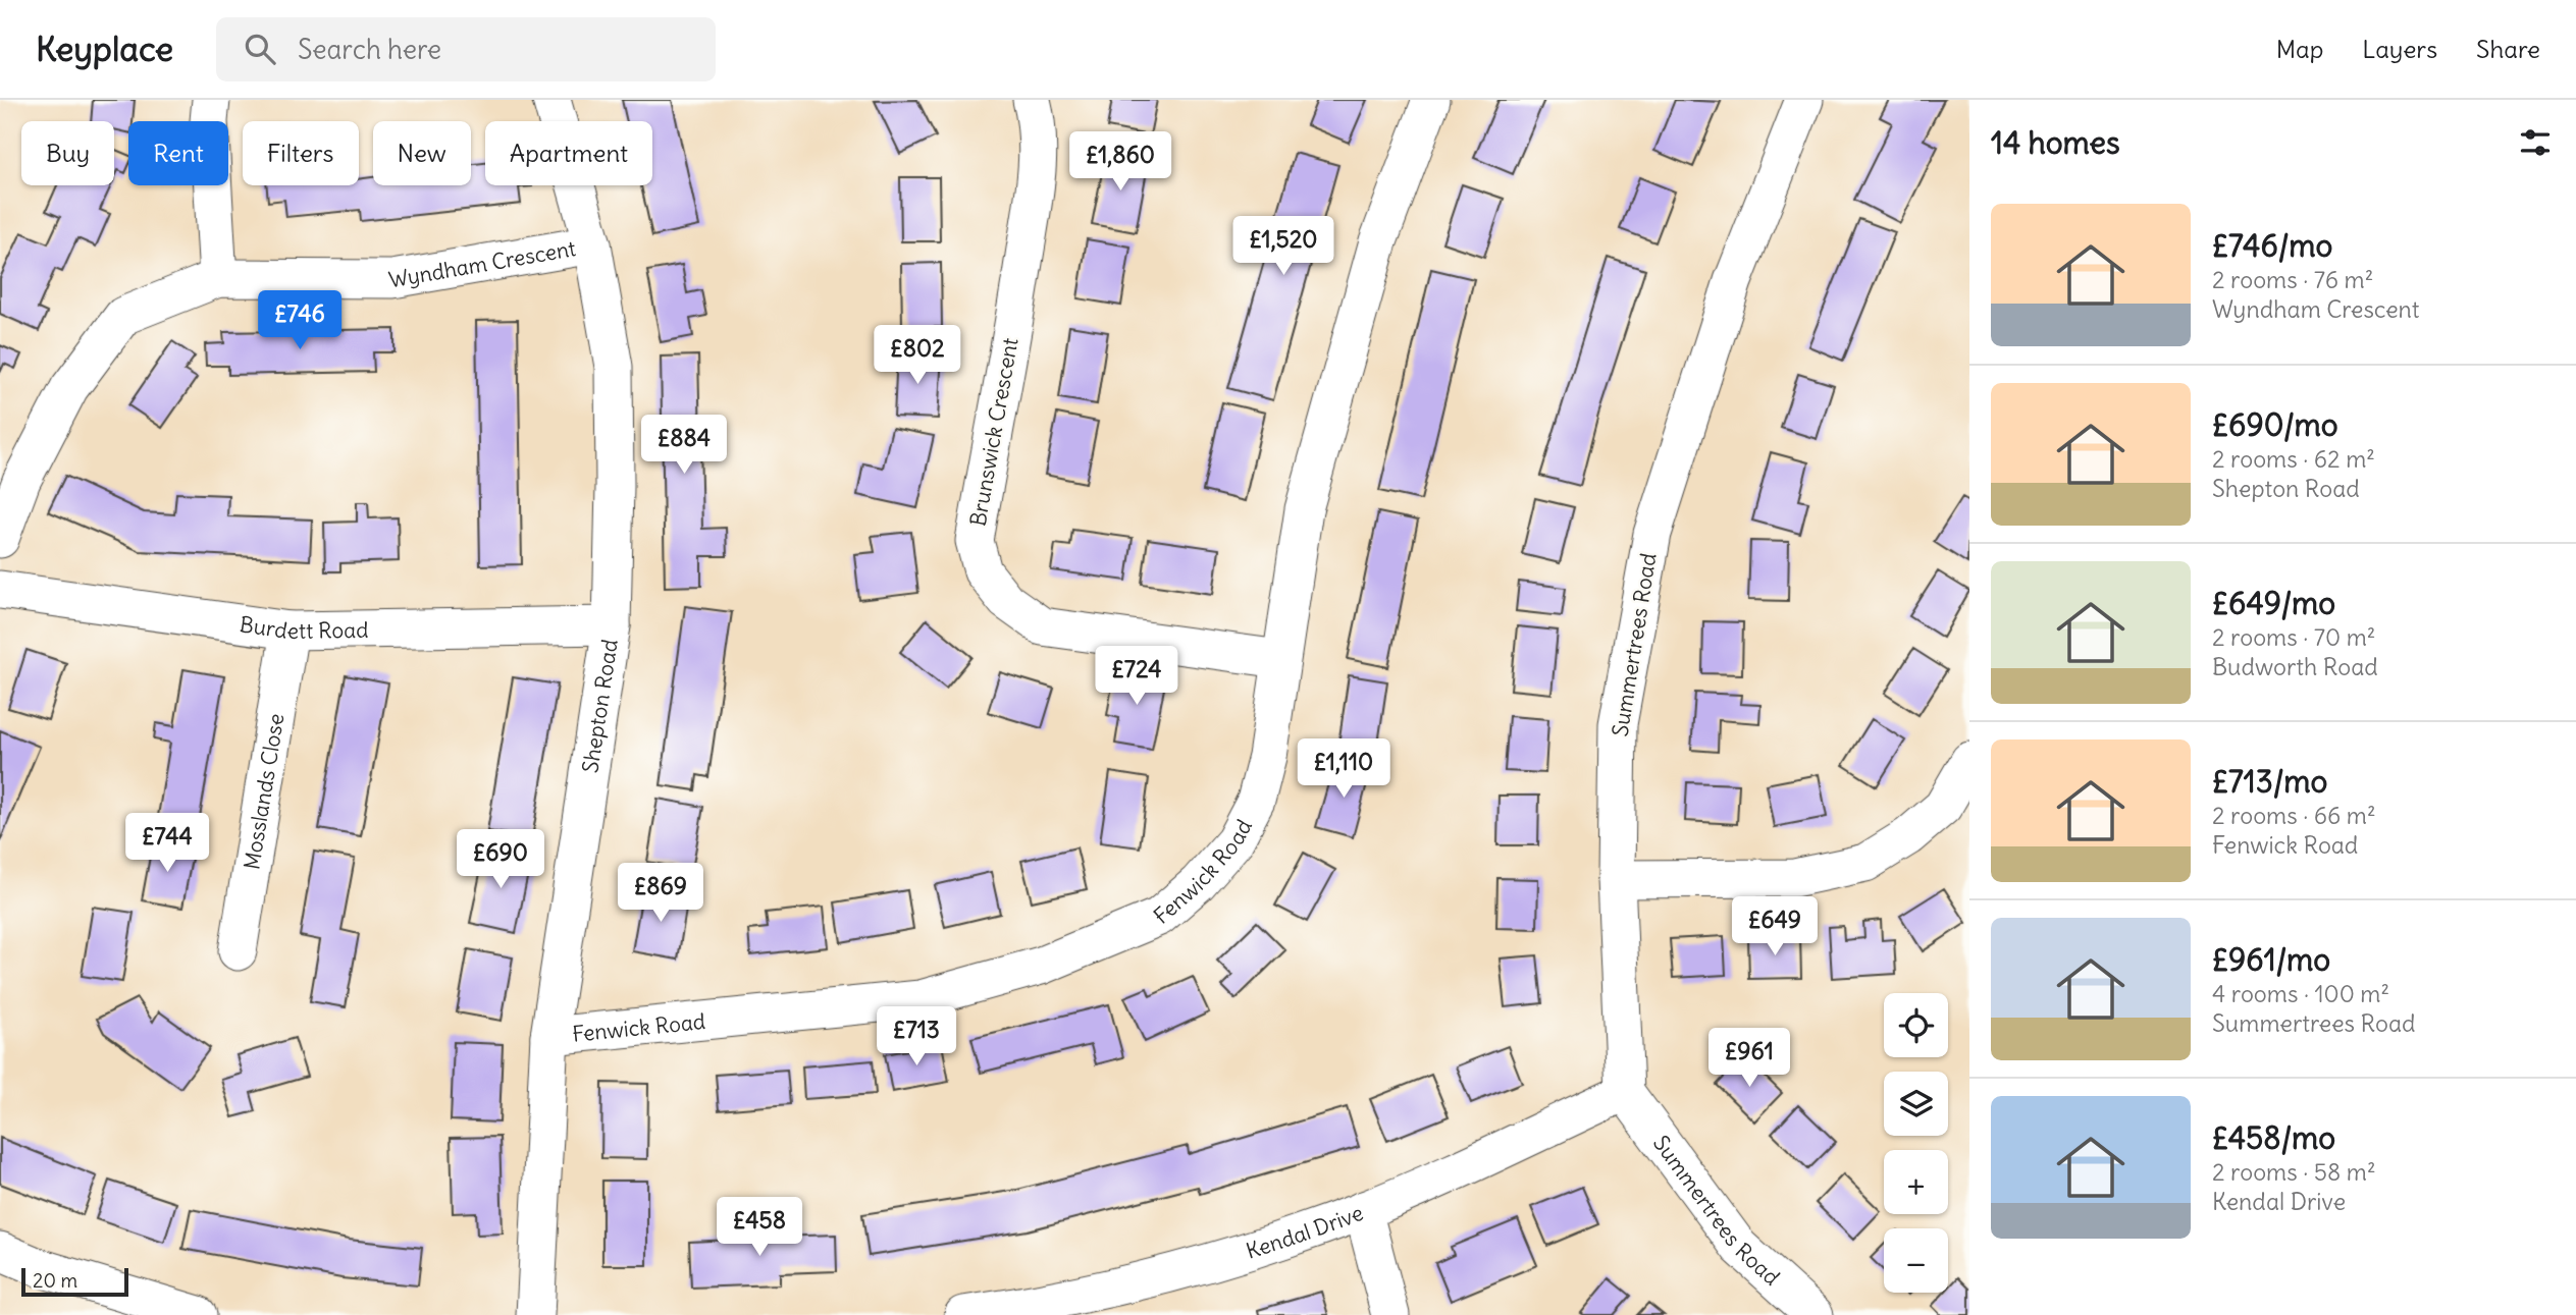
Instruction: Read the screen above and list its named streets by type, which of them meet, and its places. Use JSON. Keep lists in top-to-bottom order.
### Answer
{
  "streets": {
    "street": [
      "Wyndham Crescent",
      "Brunswick Crescent",
      "Burdett Road",
      "Summertrees Road",
      "Shepton Road",
      "Mosslands Close",
      "Fenwick Road",
      "Kendal Drive"
    ]
  },
  "crossings": [
    ["Wyndham Crescent", "Shepton Road"],
    ["Brunswick Crescent", "Fenwick Road"],
    ["Burdett Road", "Shepton Road"],
    ["Burdett Road", "Mosslands Close"],
    ["Summertrees Road", "Kendal Drive"],
    ["Shepton Road", "Fenwick Road"]
  ],
  "scale_bar": "20 m",
  "page": {
    "header": "Keyplace",
    "search": "Search here",
    "nav": ["Map", "Layers", "Share"],
    "heading": "14 homes",
    "chip": [
      "Buy",
      "Rent",
      "Filters",
      "New",
      "Apartment"
    ],
    "price": [
      "£1,860",
      "£1,520",
      "£746",
      "£802",
      "£884",
      "£724",
      "£1,110",
      "£744",
      "£690",
      "£869",
      "£649",
      "£713",
      "£961",
      "£458"
    ],
    "list": [
      {
        "name": "£746/mo",
        "note": "2 rooms · 76 m² · Wyndham Crescent"
      },
      {
        "name": "£690/mo",
        "note": "2 rooms · 62 m² · Shepton Road"
      },
      {
        "name": "£649/mo",
        "note": "2 rooms · 70 m² · Budworth Road"
      },
      {
        "name": "£713/mo",
        "note": "2 rooms · 66 m² · Fenwick Road"
      },
      {
        "name": "£961/mo",
        "note": "4 rooms · 100 m² · Summertrees Road"
      },
      {
        "name": "£458/mo",
        "note": "2 rooms · 58 m² · Kendal Drive"
      }
    ],
    "map_buttons": ["+", "−"],
    "scale": "20 m"
  }
}
